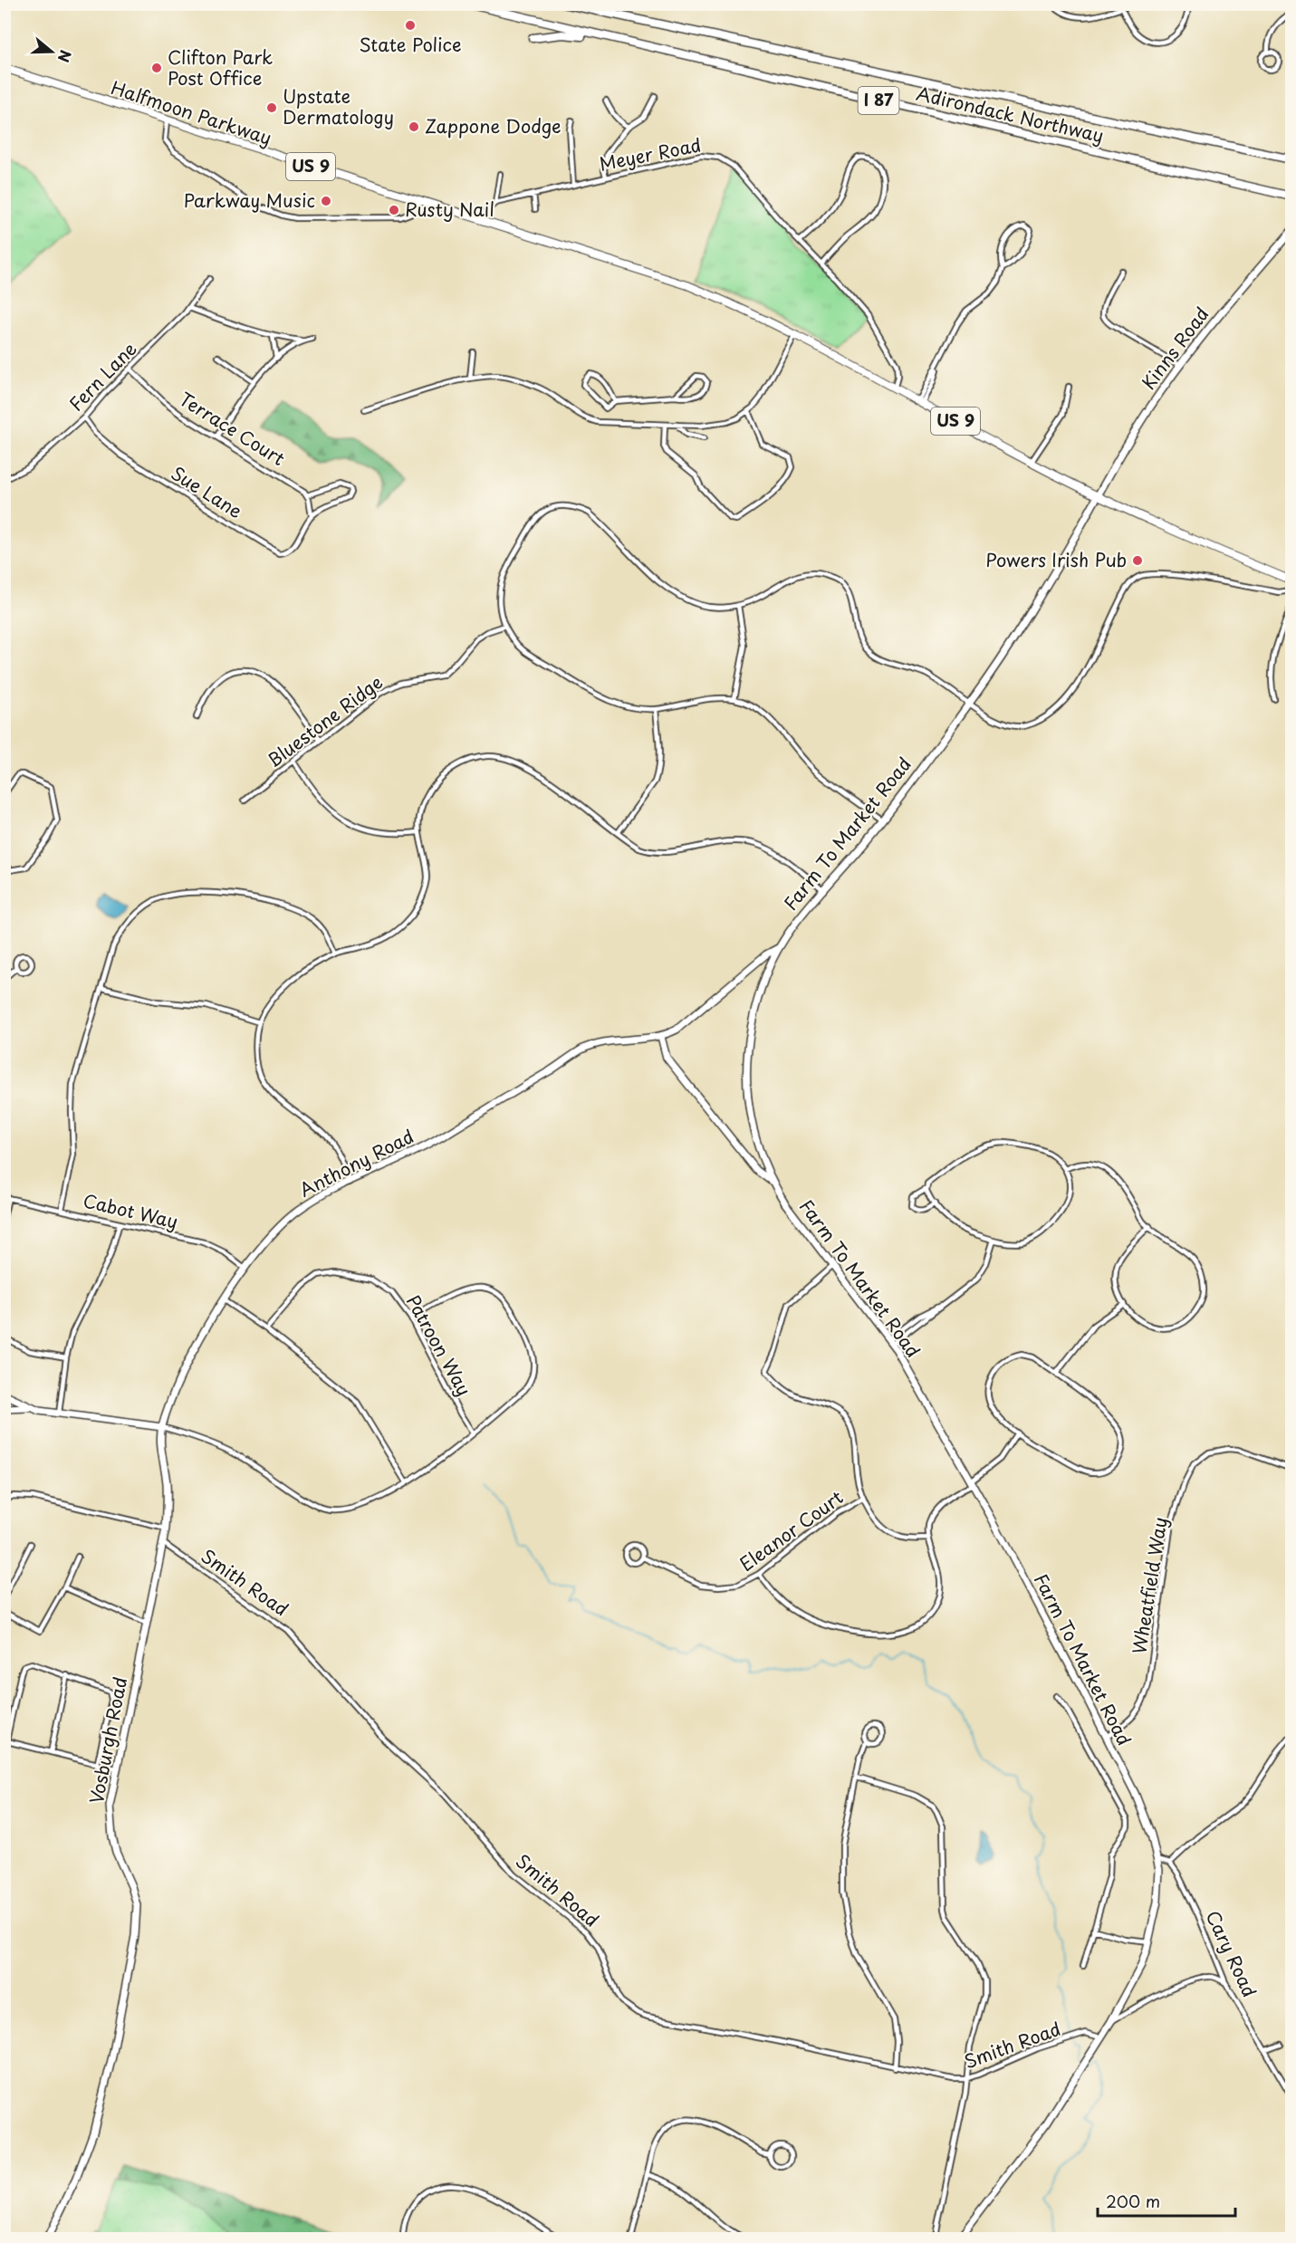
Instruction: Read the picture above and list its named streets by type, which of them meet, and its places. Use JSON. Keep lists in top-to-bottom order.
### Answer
{
  "streets": {
    "highway": ["I 87", "Adirondack Northway"],
    "main road": ["Halfmoon Parkway", "US 9"],
    "street": [
      "Meyer Road",
      "Kinns Road",
      "Fern Lane",
      "Terrace Court",
      "Sue Lane",
      "Bluestone Ridge",
      "Farm To Market Road",
      "Anthony Road",
      "Cabot Way",
      "Patroon Way",
      "Eleanor Court",
      "Smith Road",
      "Wheatfield Way",
      "Vosburgh Road",
      "Cary Road"
    ]
  },
  "crossings": [
    ["Halfmoon Parkway", "US 9"],
    ["Meyer Road", "US 9"],
    ["US 9", "Kinns Road"],
    ["US 9", "Farm To Market Road"],
    ["Kinns Road", "Farm To Market Road"],
    ["Fern Lane", "Terrace Court"],
    ["Fern Lane", "Sue Lane"],
    ["Farm To Market Road", "Anthony Road"],
    ["Farm To Market Road", "Smith Road"],
    ["Farm To Market Road", "Wheatfield Way"],
    ["Anthony Road", "Cabot Way"],
    ["Anthony Road", "Vosburgh Road"],
    ["Smith Road", "Vosburgh Road"]
  ],
  "places": [
    "State Police",
    "Clifton Park Post Office",
    "Upstate Dermatology",
    "Zappone Dodge",
    "Parkway Music",
    "Rusty Nail",
    "Powers Irish Pub"
  ],
  "scale_bar": "200 m",
  "north": "right"
}
